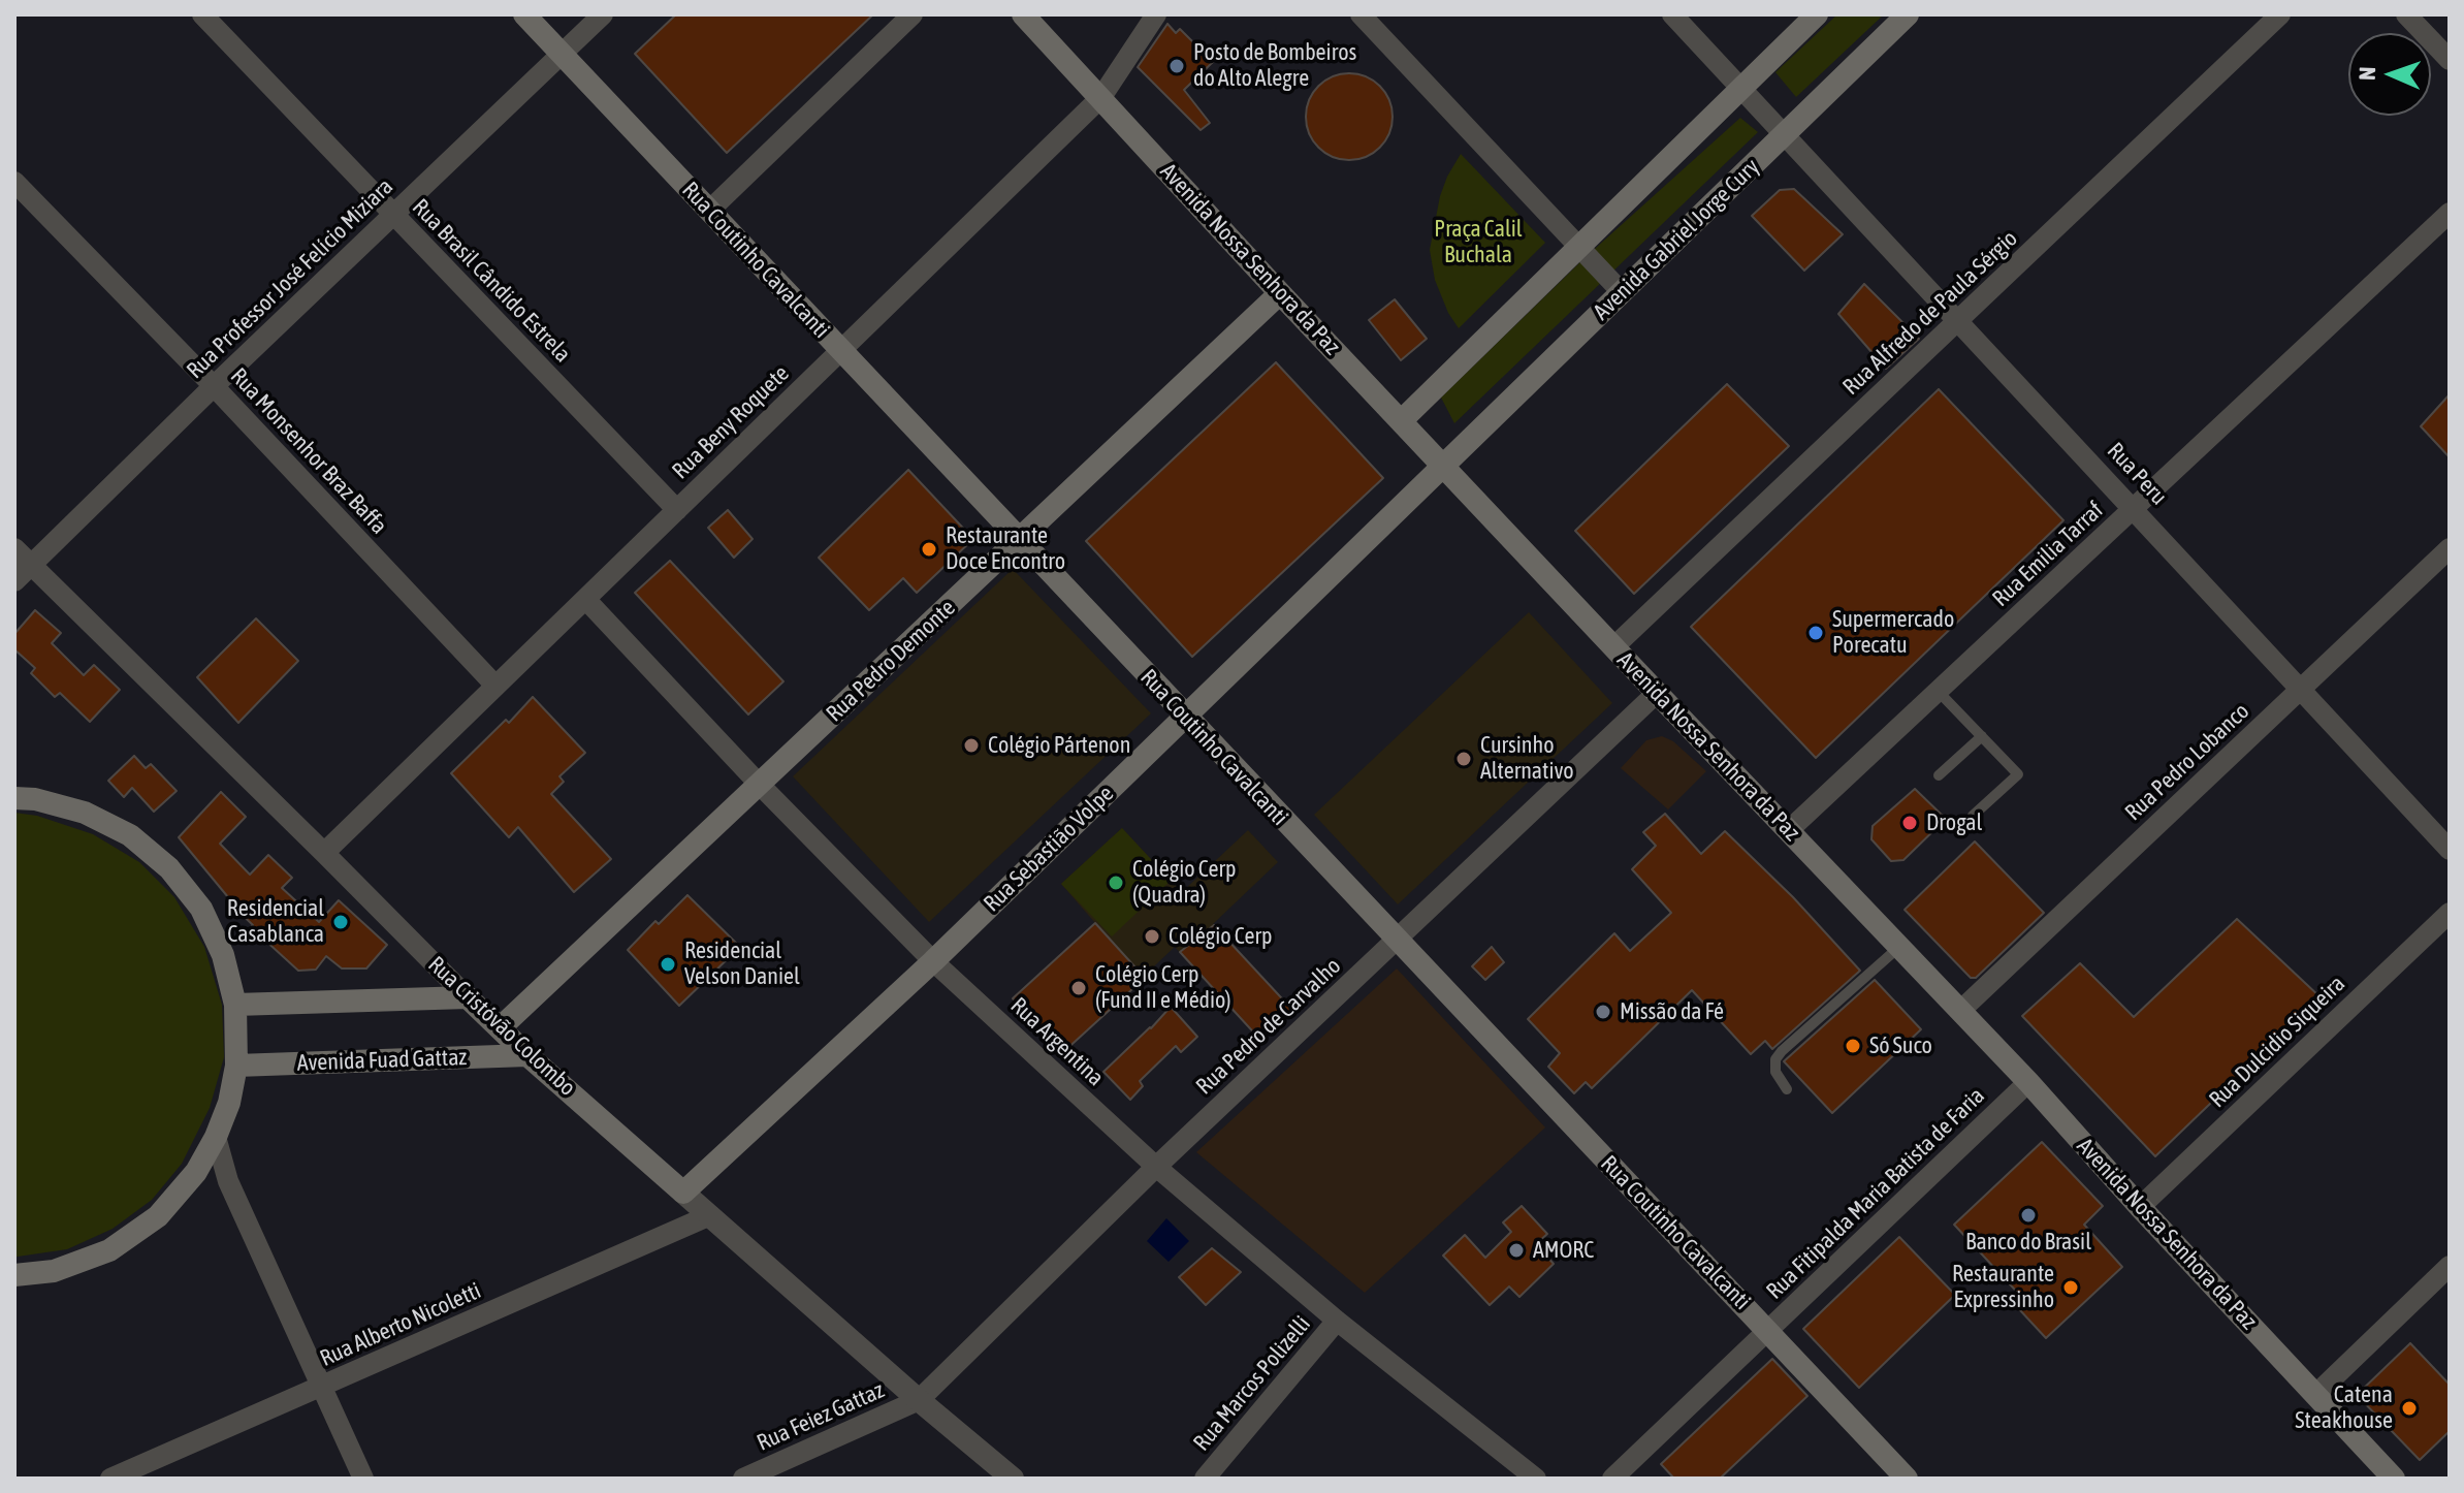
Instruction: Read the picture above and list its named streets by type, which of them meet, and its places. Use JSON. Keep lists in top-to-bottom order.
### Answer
{
  "streets": {
    "main road": [
      "Avenida Gabriel Jorge Cury",
      "Avenida Nossa Senhora da Paz",
      "Rua Coutinho Cavalcanti",
      "Rua Pedro Demonte",
      "Rua Sebastião Volpe",
      "Rua Cristóvão Colombo",
      "Avenida Fuad Gattaz"
    ],
    "street": [
      "Rua Professor José Felício Miziara",
      "Rua Brasil Cândido Estrela",
      "Rua Alfredo de Paula Sérgio",
      "Rua Beny Roquete",
      "Rua Monsenhor Braz Baffa",
      "Rua Peru",
      "Rua Emilia Tarraf",
      "Rua Pedro Lobanco",
      "Rua Pedro de Carvalho",
      "Rua Argentina",
      "Rua Dulcidio Siqueira",
      "Rua Fitipalda Maria Batista de Faria",
      "Rua Alberto Nicoletti",
      "Rua Marcos Polizelli",
      "Rua Feiez Gattaz"
    ]
  },
  "crossings": [
    ["Avenida Gabriel Jorge Cury", "Avenida Nossa Senhora da Paz"],
    ["Avenida Gabriel Jorge Cury", "Rua Peru"],
    ["Avenida Gabriel Jorge Cury", "Rua Sebastião Volpe"],
    ["Avenida Nossa Senhora da Paz", "Rua Alfredo de Paula Sérgio"],
    ["Avenida Nossa Senhora da Paz", "Rua Beny Roquete"],
    ["Avenida Nossa Senhora da Paz", "Rua Emilia Tarraf"],
    ["Avenida Nossa Senhora da Paz", "Rua Pedro Demonte"],
    ["Avenida Nossa Senhora da Paz", "Rua Pedro Lobanco"],
    ["Avenida Nossa Senhora da Paz", "Rua Sebastião Volpe"],
    ["Avenida Nossa Senhora da Paz", "Rua Pedro de Carvalho"],
    ["Avenida Nossa Senhora da Paz", "Rua Dulcidio Siqueira"],
    ["Avenida Nossa Senhora da Paz", "Rua Fitipalda Maria Batista de Faria"],
    ["Rua Coutinho Cavalcanti", "Rua Professor José Felício Miziara"],
    ["Rua Coutinho Cavalcanti", "Rua Beny Roquete"],
    ["Rua Coutinho Cavalcanti", "Rua Pedro Demonte"],
    ["Rua Coutinho Cavalcanti", "Rua Sebastião Volpe"],
    ["Rua Coutinho Cavalcanti", "Rua Pedro de Carvalho"],
    ["Rua Coutinho Cavalcanti", "Rua Fitipalda Maria Batista de Faria"],
    ["Rua Professor José Felício Miziara", "Rua Brasil Cândido Estrela"],
    ["Rua Professor José Felício Miziara", "Rua Monsenhor Braz Baffa"],
    ["Rua Professor José Felício Miziara", "Rua Cristóvão Colombo"],
    ["Rua Brasil Cândido Estrela", "Rua Beny Roquete"],
    ["Rua Alfredo de Paula Sérgio", "Rua Peru"],
    ["Rua Beny Roquete", "Rua Monsenhor Braz Baffa"],
    ["Rua Beny Roquete", "Rua Cristóvão Colombo"],
    ["Rua Beny Roquete", "Rua Argentina"],
    ["Rua Peru", "Rua Emilia Tarraf"],
    ["Rua Peru", "Rua Pedro Lobanco"],
    ["Rua Pedro Demonte", "Rua Cristóvão Colombo"],
    ["Rua Pedro Demonte", "Rua Argentina"],
    ["Rua Sebastião Volpe", "Rua Cristóvão Colombo"],
    ["Rua Sebastião Volpe", "Rua Argentina"],
    ["Rua Cristóvão Colombo", "Rua Pedro de Carvalho"],
    ["Rua Cristóvão Colombo", "Avenida Fuad Gattaz"],
    ["Rua Cristóvão Colombo", "Rua Alberto Nicoletti"],
    ["Rua Cristóvão Colombo", "Rua Feiez Gattaz"],
    ["Rua Pedro de Carvalho", "Rua Argentina"],
    ["Rua Pedro de Carvalho", "Rua Feiez Gattaz"],
    ["Rua Argentina", "Rua Marcos Polizelli"]
  ],
  "parks": ["Praça Calil Buchala"],
  "places": [
    "Posto de Bombeiros do Alto Alegre",
    "Restaurante Doce Encontro",
    "Supermercado Porecatu",
    "Colégio Pártenon",
    "Cursinho Alternativo",
    "Drogal",
    "Colégio Cerp (Quadra)",
    "Residencial Casablanca",
    "Colégio Cerp",
    "Residencial Velson Daniel",
    "Colégio Cerp (Fund II e Médio)",
    "Missão da Fé",
    "Só Suco",
    "Banco do Brasil",
    "AMORC",
    "Restaurante Expressinho",
    "Catena Steakhouse"
  ],
  "north": "left"
}
